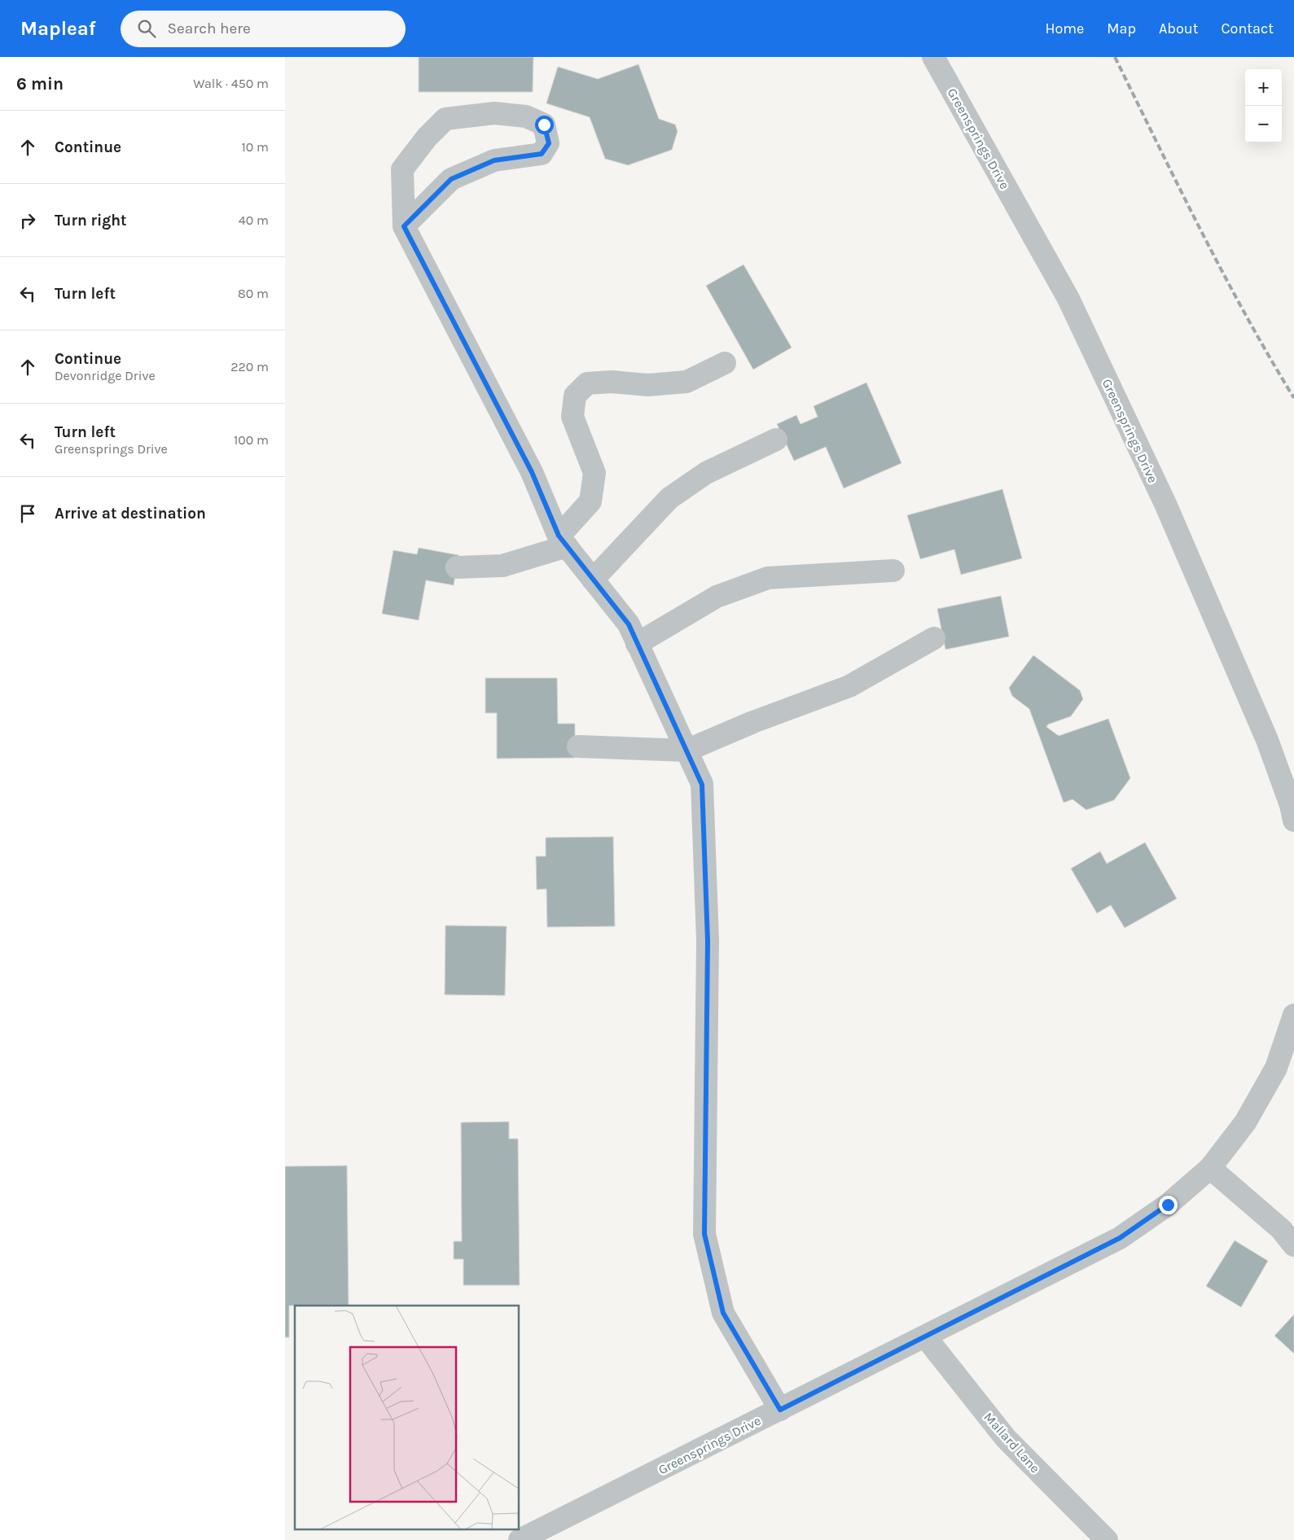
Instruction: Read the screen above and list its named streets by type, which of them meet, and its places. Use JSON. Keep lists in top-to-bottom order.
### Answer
{
  "streets": {
    "street": ["Greensprings Drive", "Mallard Lane"]
  },
  "crossings": [
    ["Greensprings Drive", "Mallard Lane"]
  ],
  "page": {
    "header": "Mapleaf",
    "search": "Search here",
    "nav": [
      "Home",
      "Map",
      "About",
      "Contact"
    ],
    "heading": ["6 min", "Walk · 450 m"],
    "map_buttons": ["+", "−"],
    "list": [
      ["Continue", "10 m"],
      ["Turn right", "40 m"],
      ["Turn left", "80 m"],
      ["Continue", "Devonridge Drive", "220 m"],
      ["Turn left", "Greensprings Drive", "100 m"],
      "Arrive at destination"
    ]
  }
}
